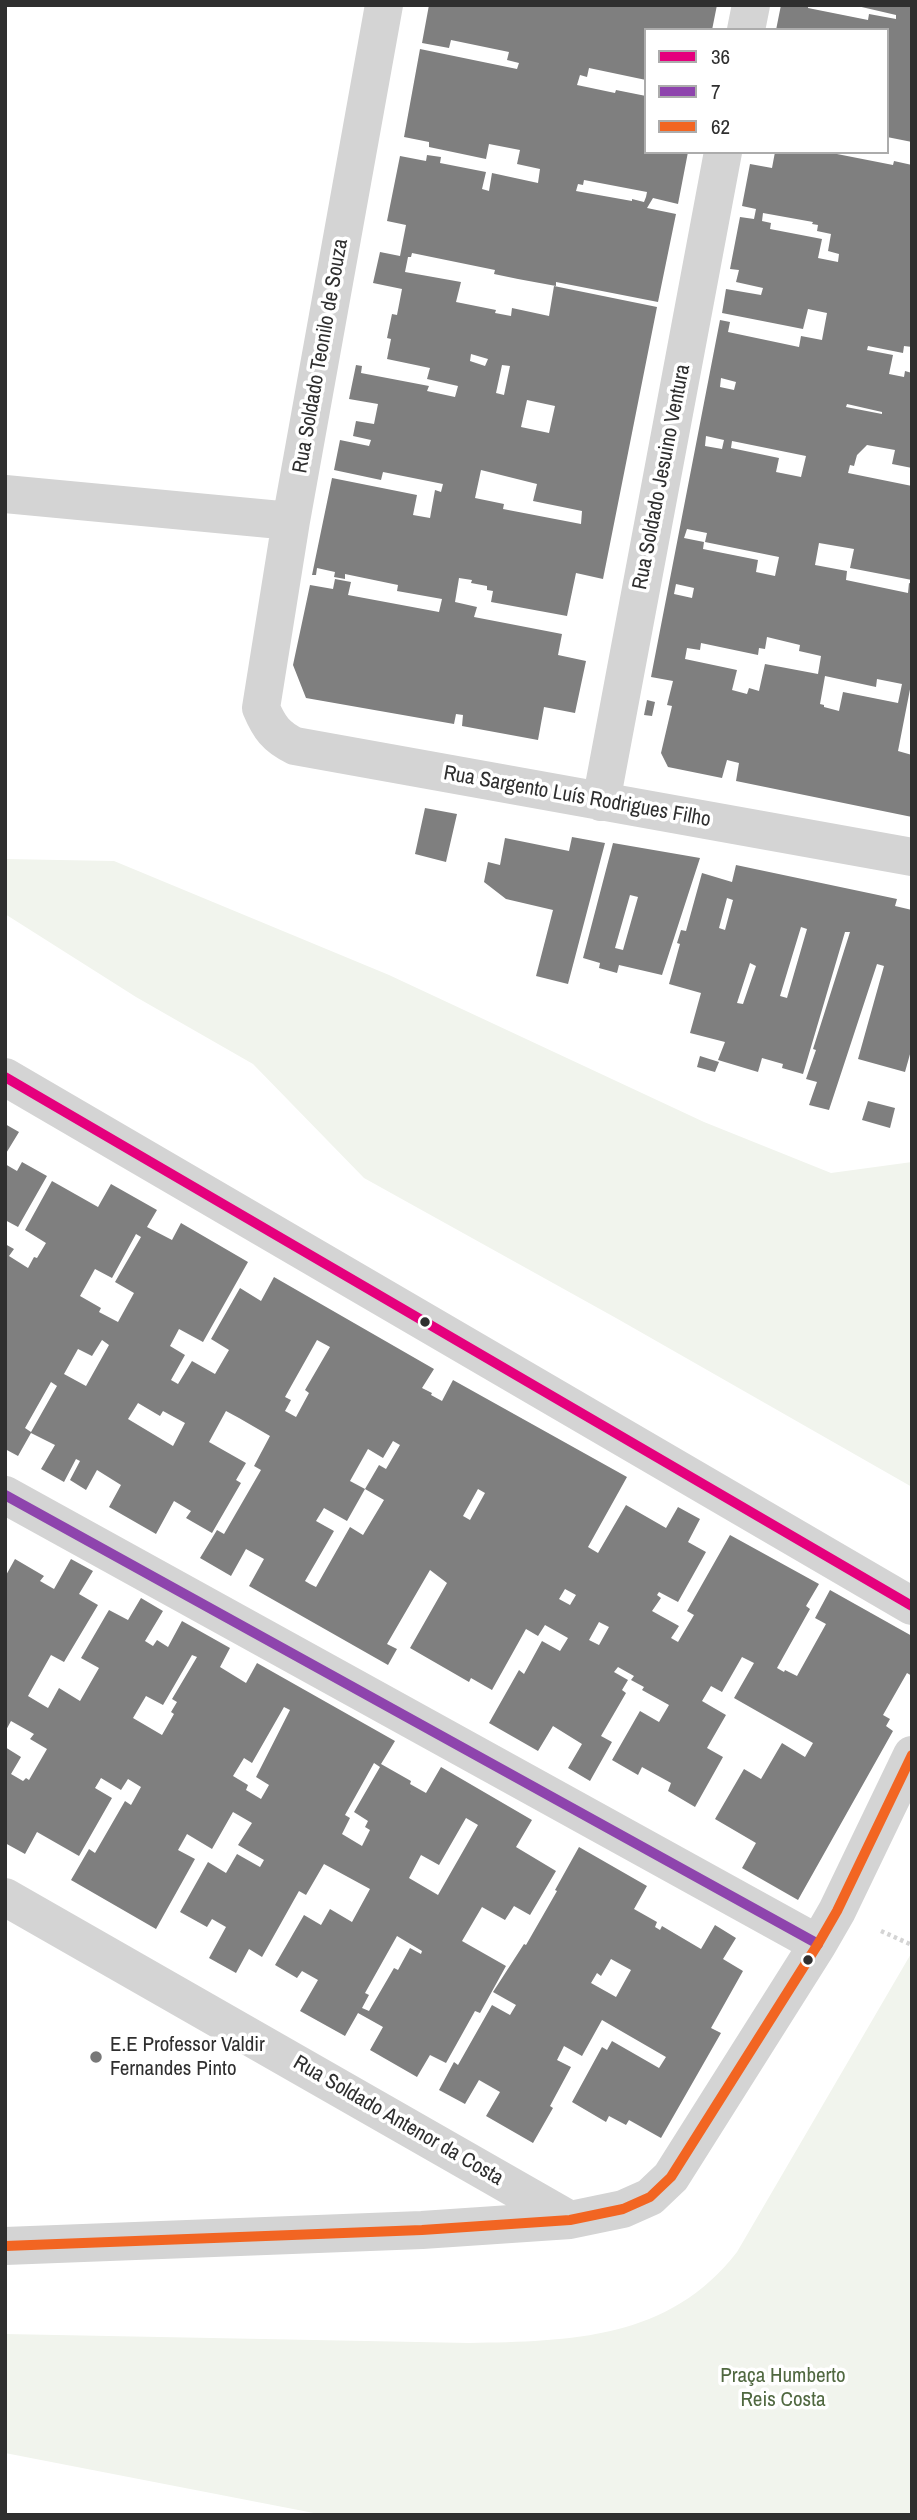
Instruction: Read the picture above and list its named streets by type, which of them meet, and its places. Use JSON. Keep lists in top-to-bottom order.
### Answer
{
  "streets": {
    "street": [
      "Rua Soldado Teonilo de Souza",
      "Rua Soldado Jesuino Ventura",
      "Rua Sargento Luís Rodrigues Filho",
      "Rua Soldado Antenor da Costa"
    ]
  },
  "crossings": [
    ["Rua Soldado Teonilo de Souza", "Rua Sargento Luís Rodrigues Filho"],
    ["Rua Soldado Jesuino Ventura", "Rua Sargento Luís Rodrigues Filho"]
  ],
  "parks": ["Praça Humberto Reis Costa"],
  "places": ["E.E Professor Valdir Fernandes Pinto"],
  "lines": ["transit line 36", "transit line 7", "transit line 62"],
  "legend": ["36", "7", "62"]
}
